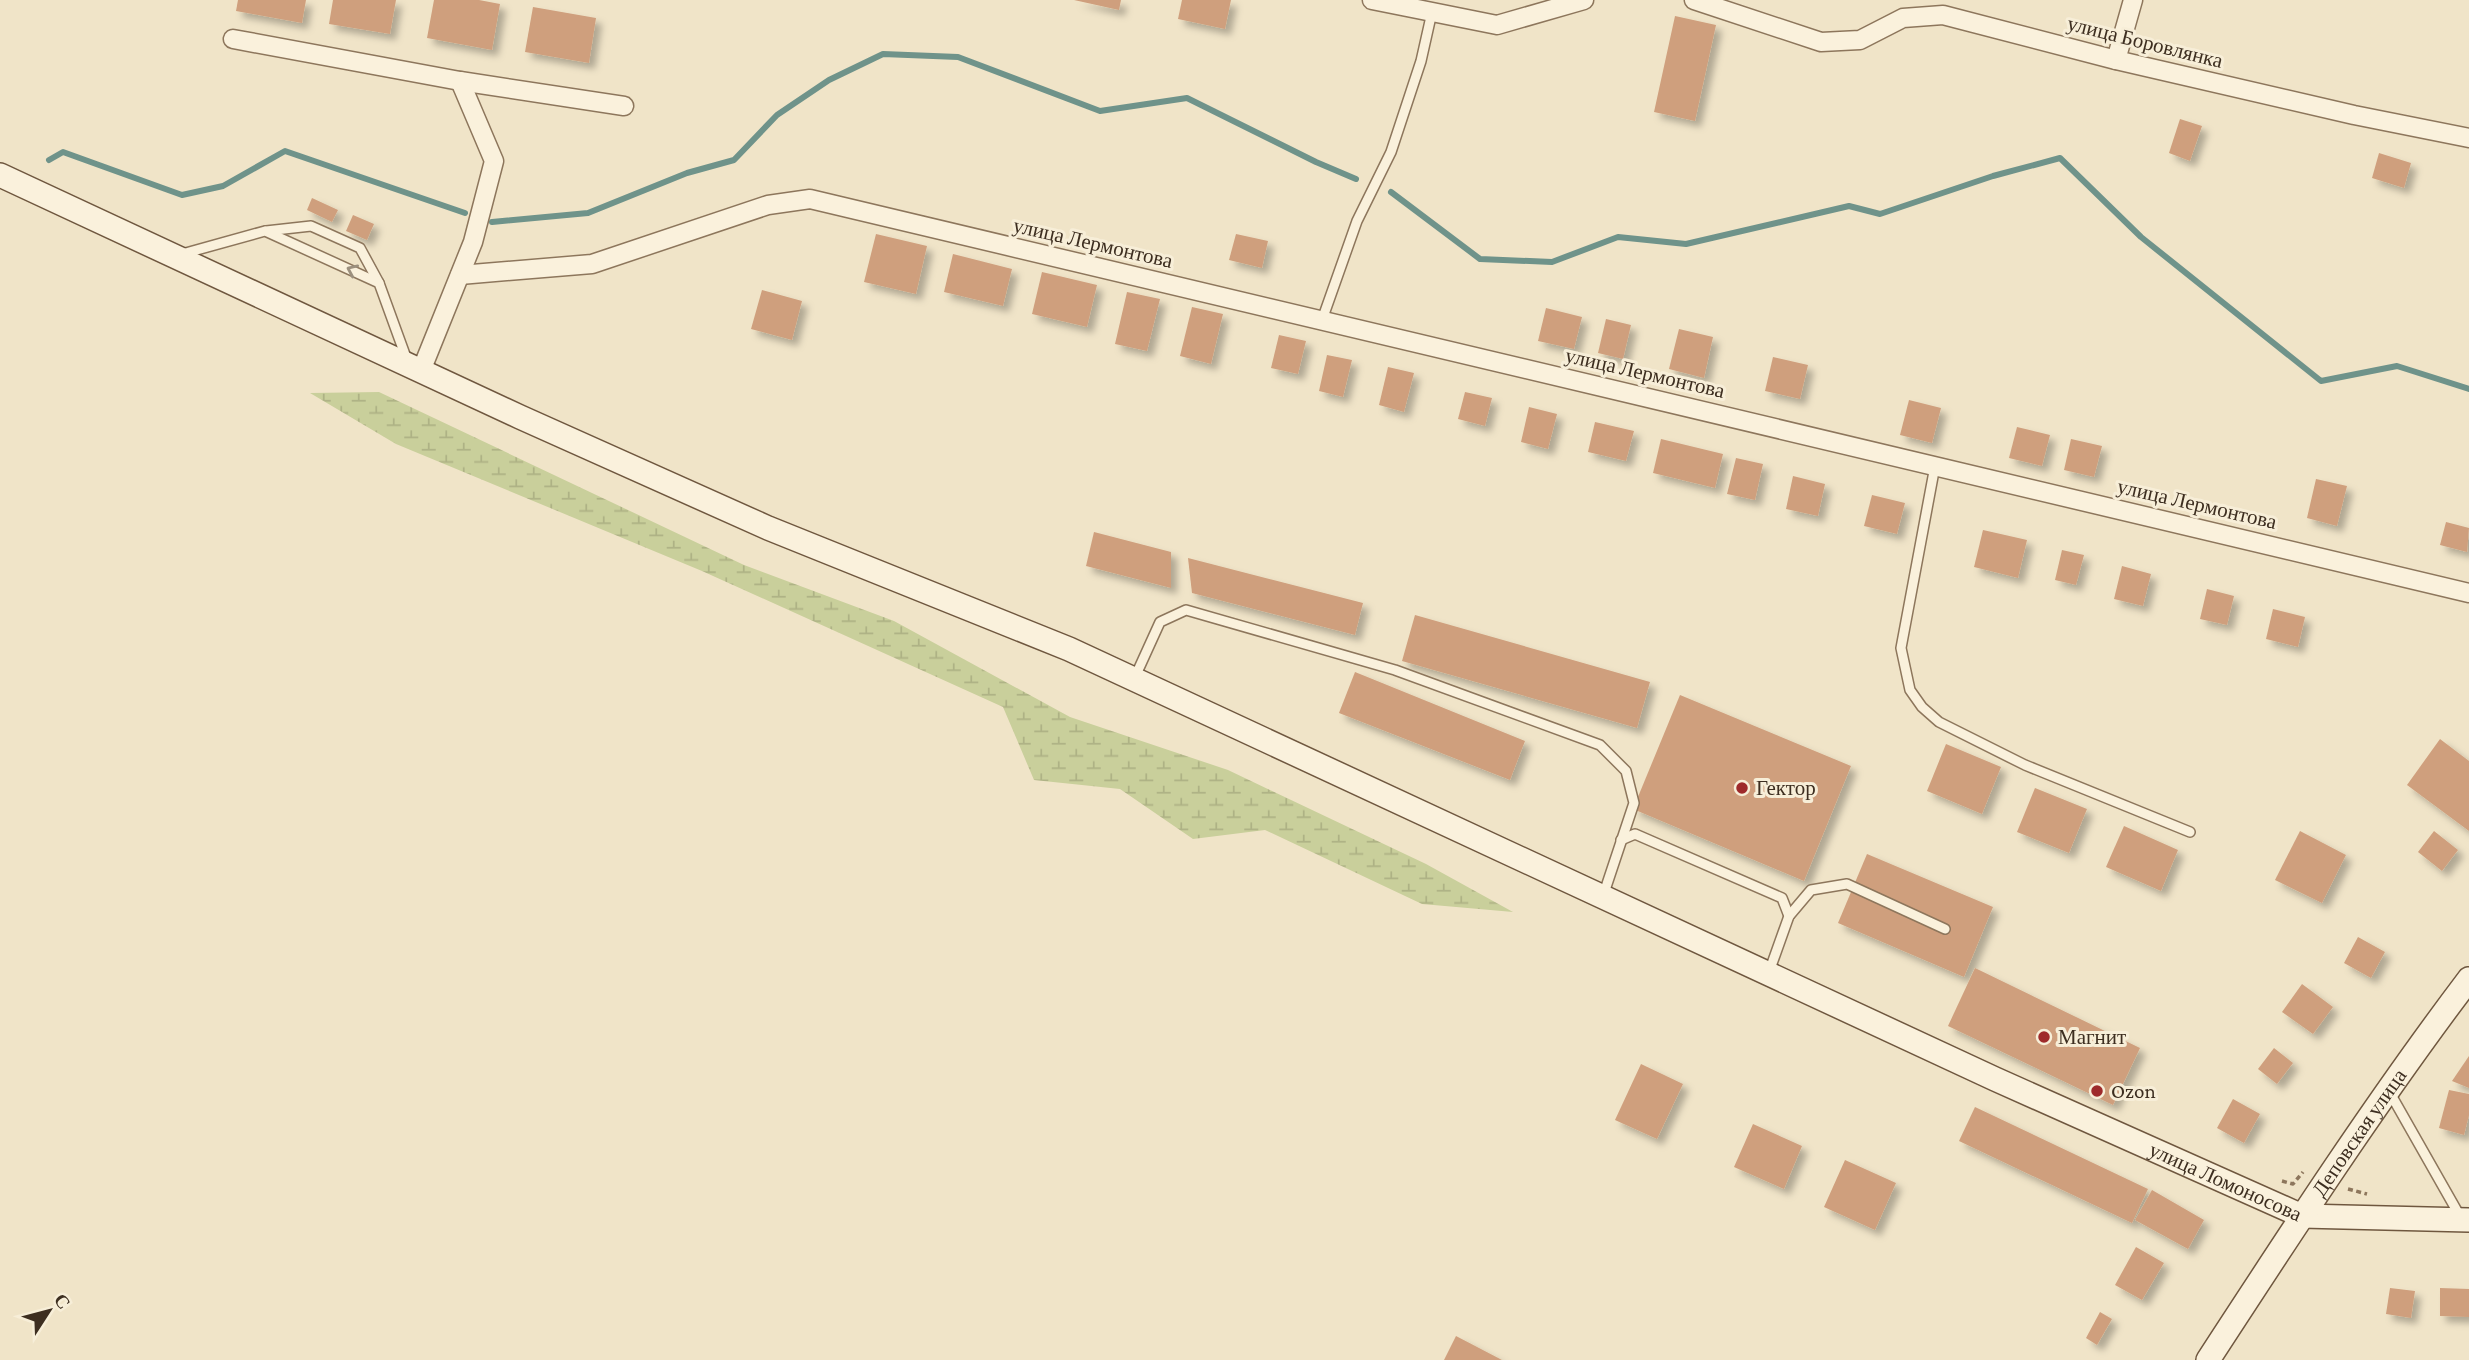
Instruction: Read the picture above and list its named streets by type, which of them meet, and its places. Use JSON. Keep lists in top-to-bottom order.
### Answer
{
  "streets": {
    "main road": ["Деповская улица", "улица Ломоносова"],
    "street": ["улица Боровлянка", "улица Лермонтова"]
  },
  "crossings": [
    ["Деповская улица", "улица Ломоносова"]
  ],
  "places": ["Гектор", "Магнит", "Ozon"],
  "north": "top right"
}
